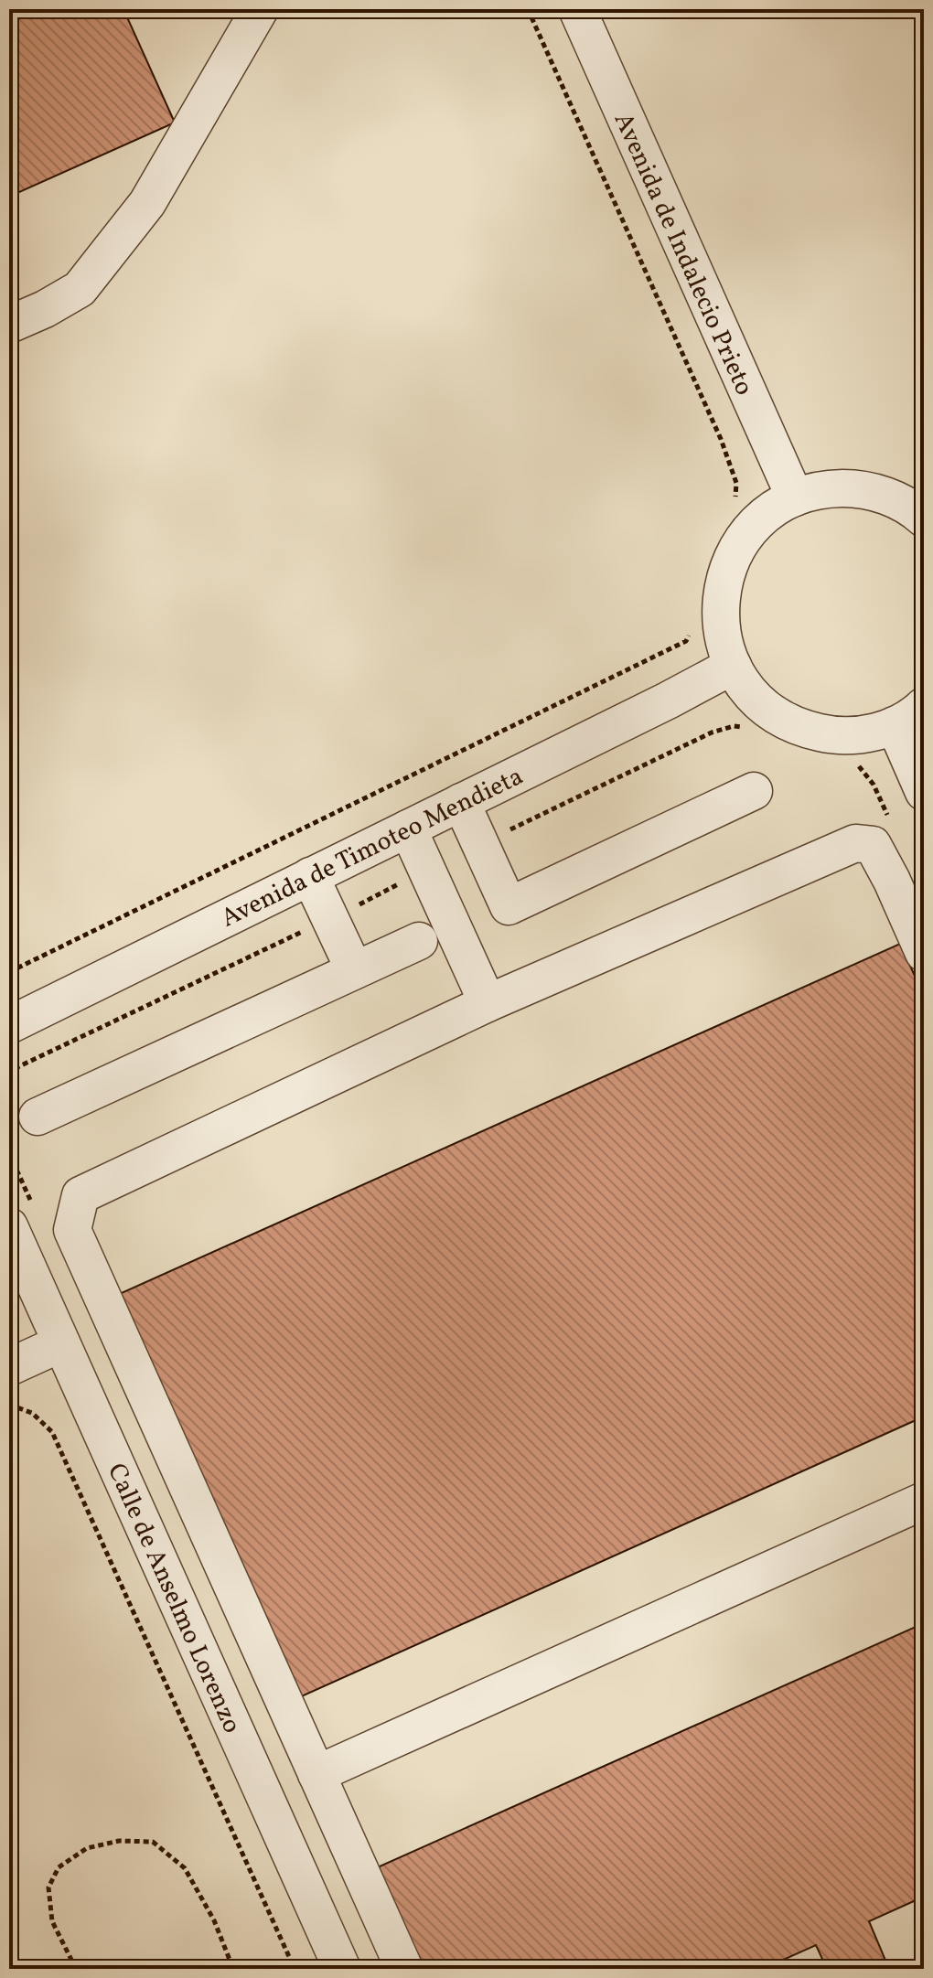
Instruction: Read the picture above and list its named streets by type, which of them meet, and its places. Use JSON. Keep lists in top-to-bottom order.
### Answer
{
  "streets": {
    "street": ["Avenida de Indalecio Prieto", "Avenida de Timoteo Mendieta", "Calle de Anselmo Lorenzo"]
  }
}
